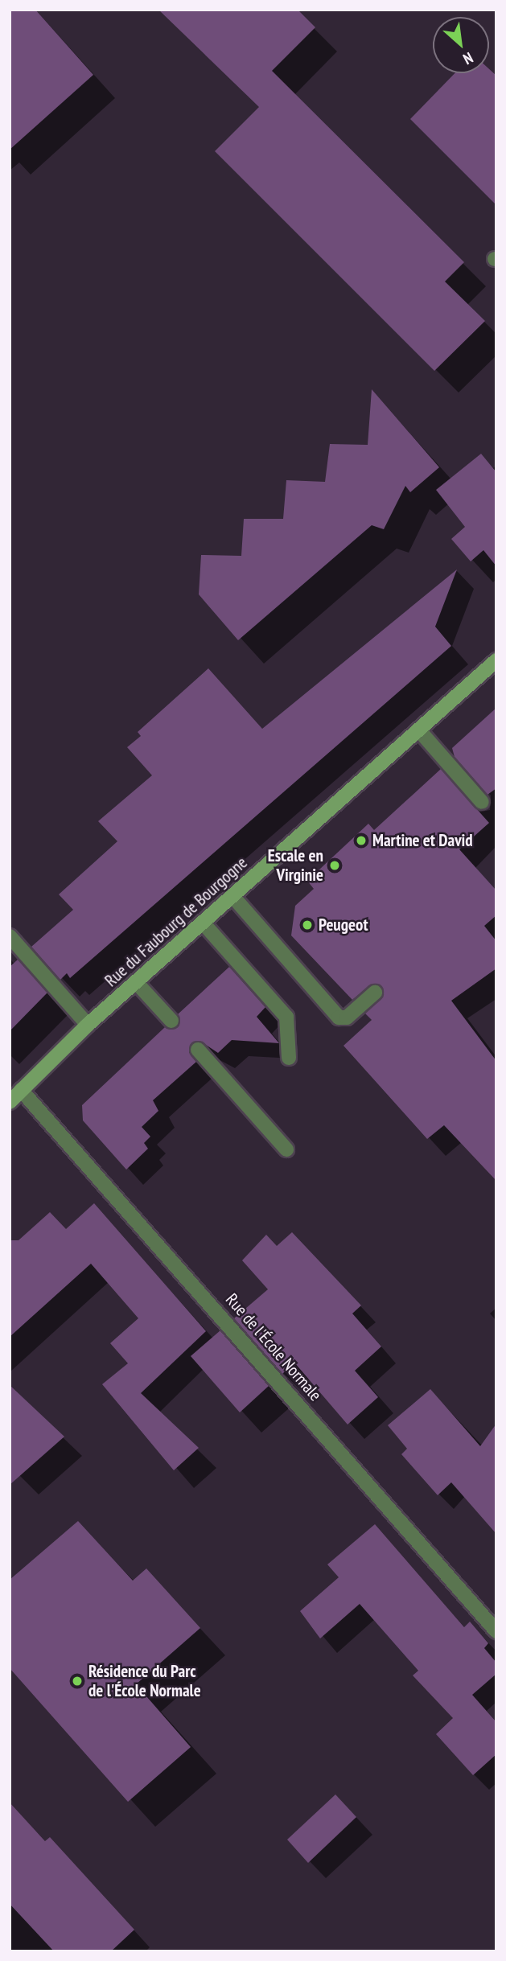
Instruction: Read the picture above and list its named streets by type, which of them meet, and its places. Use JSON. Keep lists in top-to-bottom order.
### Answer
{
  "streets": {
    "main road": ["Rue du Faubourg de Bourgogne"],
    "street": ["Rue de l'École Normale"]
  },
  "crossings": [
    ["Rue du Faubourg de Bourgogne", "Rue de l'École Normale"]
  ],
  "places": [
    "Martine et David",
    "Escale en Virginie",
    "Peugeot",
    "Résidence du Parc de l'École Normale"
  ],
  "north": "bottom right"
}
